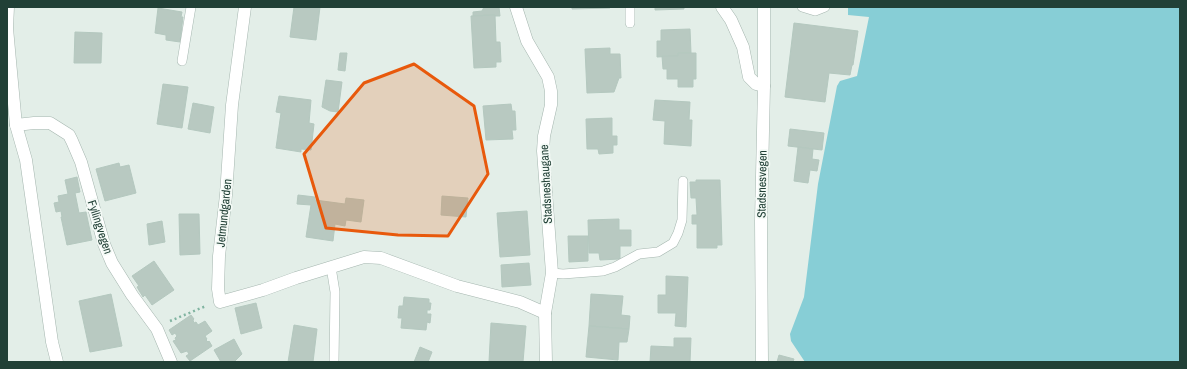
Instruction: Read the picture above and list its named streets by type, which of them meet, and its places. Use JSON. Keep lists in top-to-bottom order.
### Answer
{
  "streets": {
    "street": [
      "Stadsneshaugane",
      "Stadsnesvegen",
      "Jetmundgarden",
      "Fyllingvegen"
    ]
  }
}
